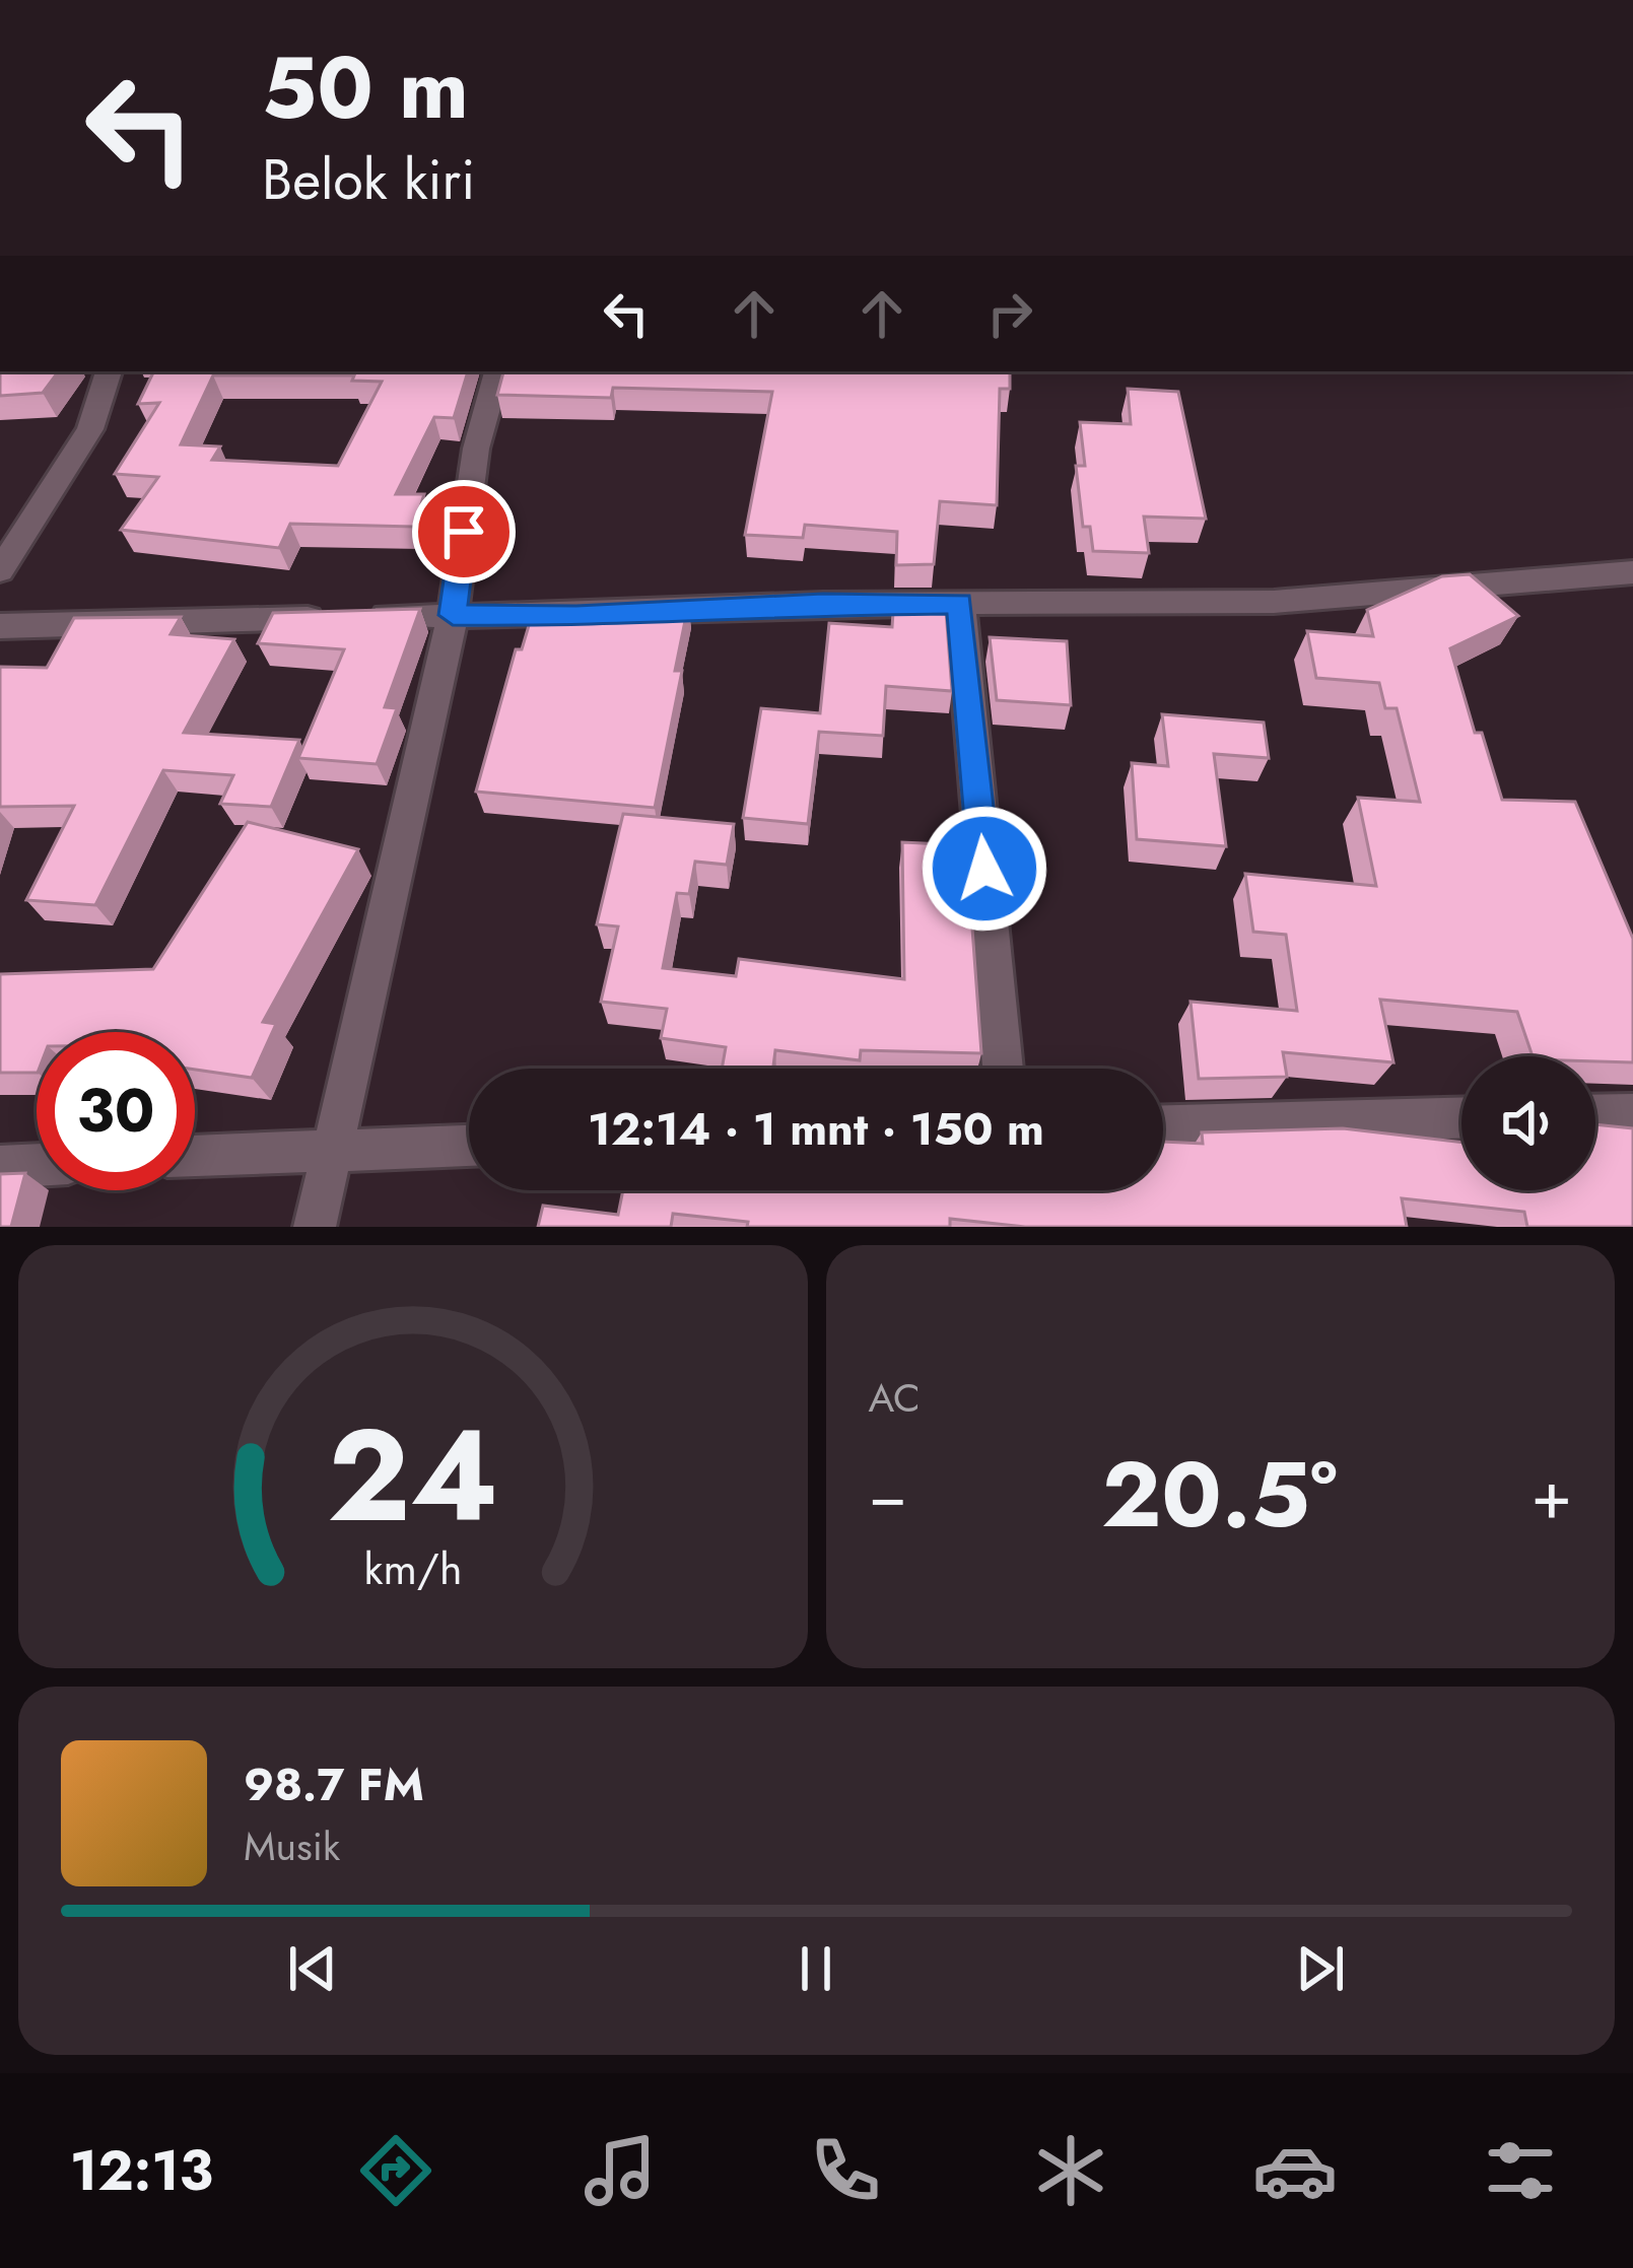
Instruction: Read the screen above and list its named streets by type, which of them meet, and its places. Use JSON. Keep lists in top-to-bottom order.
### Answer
{
  "page": {
    "turn": ["50 m", "Belok kiri"],
    "limit": "30",
    "trip": "12:14 · 1 mnt · 150 m",
    "tile": "AC",
    "heat": ["−", "20.5°", "+"],
    "song": ["98.7 FM", "Musik"],
    "tabs": "12:13",
    "gauge": ["24", "km/h"]
  }
}
